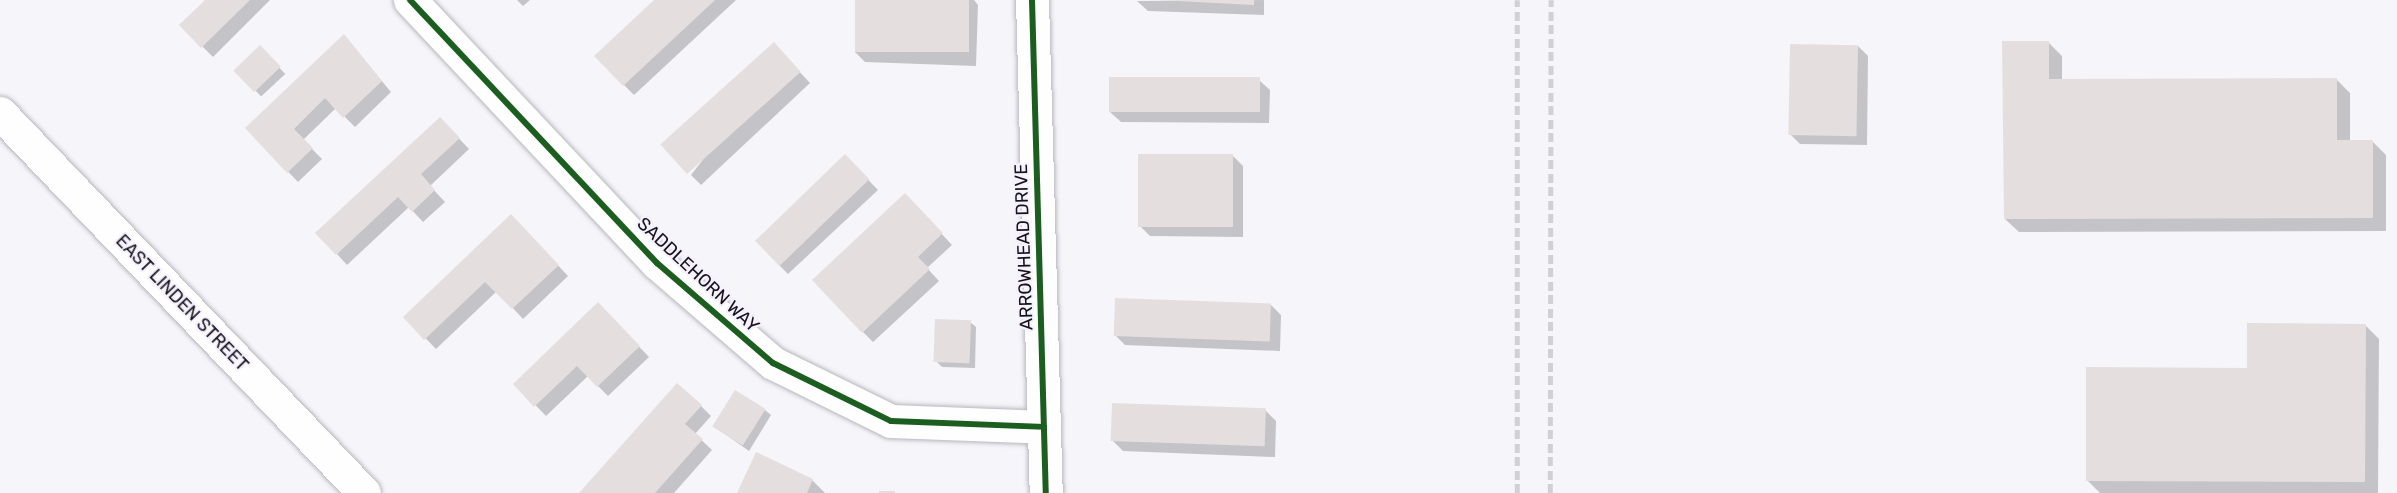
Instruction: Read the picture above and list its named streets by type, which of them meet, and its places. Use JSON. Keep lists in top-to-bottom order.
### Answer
{
  "streets": {
    "street": ["ARROWHEAD DRIVE", "SADDLEHORN WAY", "EAST LINDEN STREET"]
  },
  "crossings": [
    ["ARROWHEAD DRIVE", "SADDLEHORN WAY"]
  ]
}
